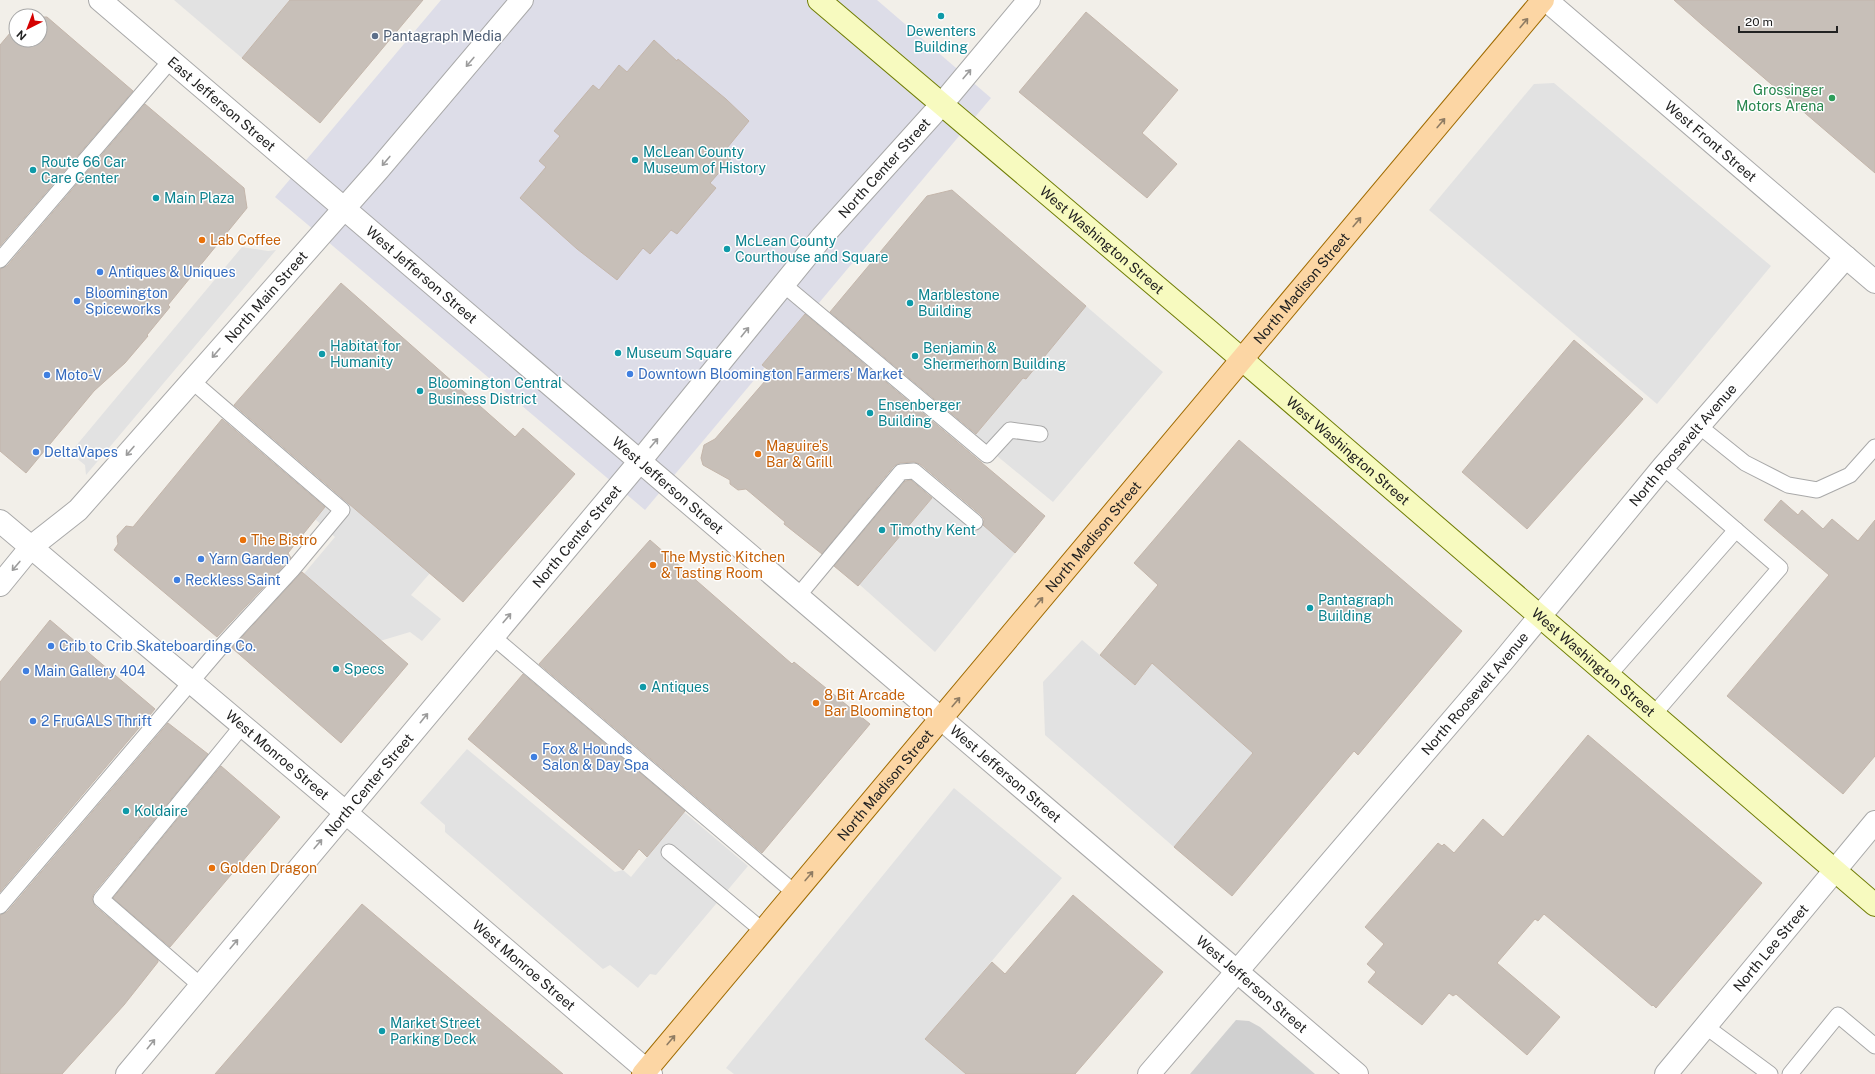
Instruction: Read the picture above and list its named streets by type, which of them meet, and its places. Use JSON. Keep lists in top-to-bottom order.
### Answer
{
  "streets": {
    "main road": ["West Washington Street", "North Madison Street"],
    "street": [
      "East Jefferson Street",
      "West Front Street",
      "North Center Street",
      "West Jefferson Street",
      "North Main Street",
      "North Roosevelt Avenue",
      "West Monroe Street",
      "North Lee Street"
    ]
  },
  "crossings": [
    ["East Jefferson Street", "West Jefferson Street"],
    ["East Jefferson Street", "North Main Street"],
    ["West Front Street", "North Roosevelt Avenue"],
    ["North Center Street", "West Washington Street"],
    ["North Center Street", "West Jefferson Street"],
    ["North Center Street", "West Monroe Street"],
    ["West Washington Street", "North Madison Street"],
    ["West Washington Street", "North Roosevelt Avenue"],
    ["West Washington Street", "North Lee Street"],
    ["West Jefferson Street", "North Madison Street"],
    ["West Jefferson Street", "North Main Street"],
    ["West Jefferson Street", "North Roosevelt Avenue"],
    ["North Madison Street", "West Monroe Street"],
    ["North Main Street", "West Monroe Street"]
  ],
  "one_way": ["North Center Street", "North Madison Street", "North Main Street"],
  "places": [
    "Dewenters Building",
    "Pantagraph Media",
    "Grossinger Motors Arena",
    "McLean County Museum of History",
    "Route 66 Car Care Center",
    "Main Plaza",
    "Lab Coffee",
    "McLean County Courthouse and Square",
    "Antiques & Uniques",
    "Bloomington Spiceworks",
    "Marblestone Building",
    "Museum Square",
    "Habitat for Humanity",
    "Benjamin & Shermerhorn Building",
    "Downtown Bloomington Farmers' Market",
    "Moto-V",
    "Bloomington Central Business District",
    "Ensenberger Building",
    "DeltaVapes",
    "Maguire's Bar & Grill",
    "Timothy Kent",
    "The Bistro",
    "Yarn Garden",
    "The Mystic Kitchen & Tasting Room",
    "Reckless Saint",
    "Pantagraph Building",
    "Crib to Crib Skateboarding Co.",
    "Specs",
    "Main Gallery 404",
    "Antiques",
    "8 Bit Arcade Bar Bloomington",
    "2 FruGALS Thrift",
    "Fox & Hounds Salon & Day Spa",
    "Koldaire",
    "Golden Dragon",
    "Market Street Parking Deck"
  ],
  "scale_bar": "20 m",
  "north": "bottom left"
}
